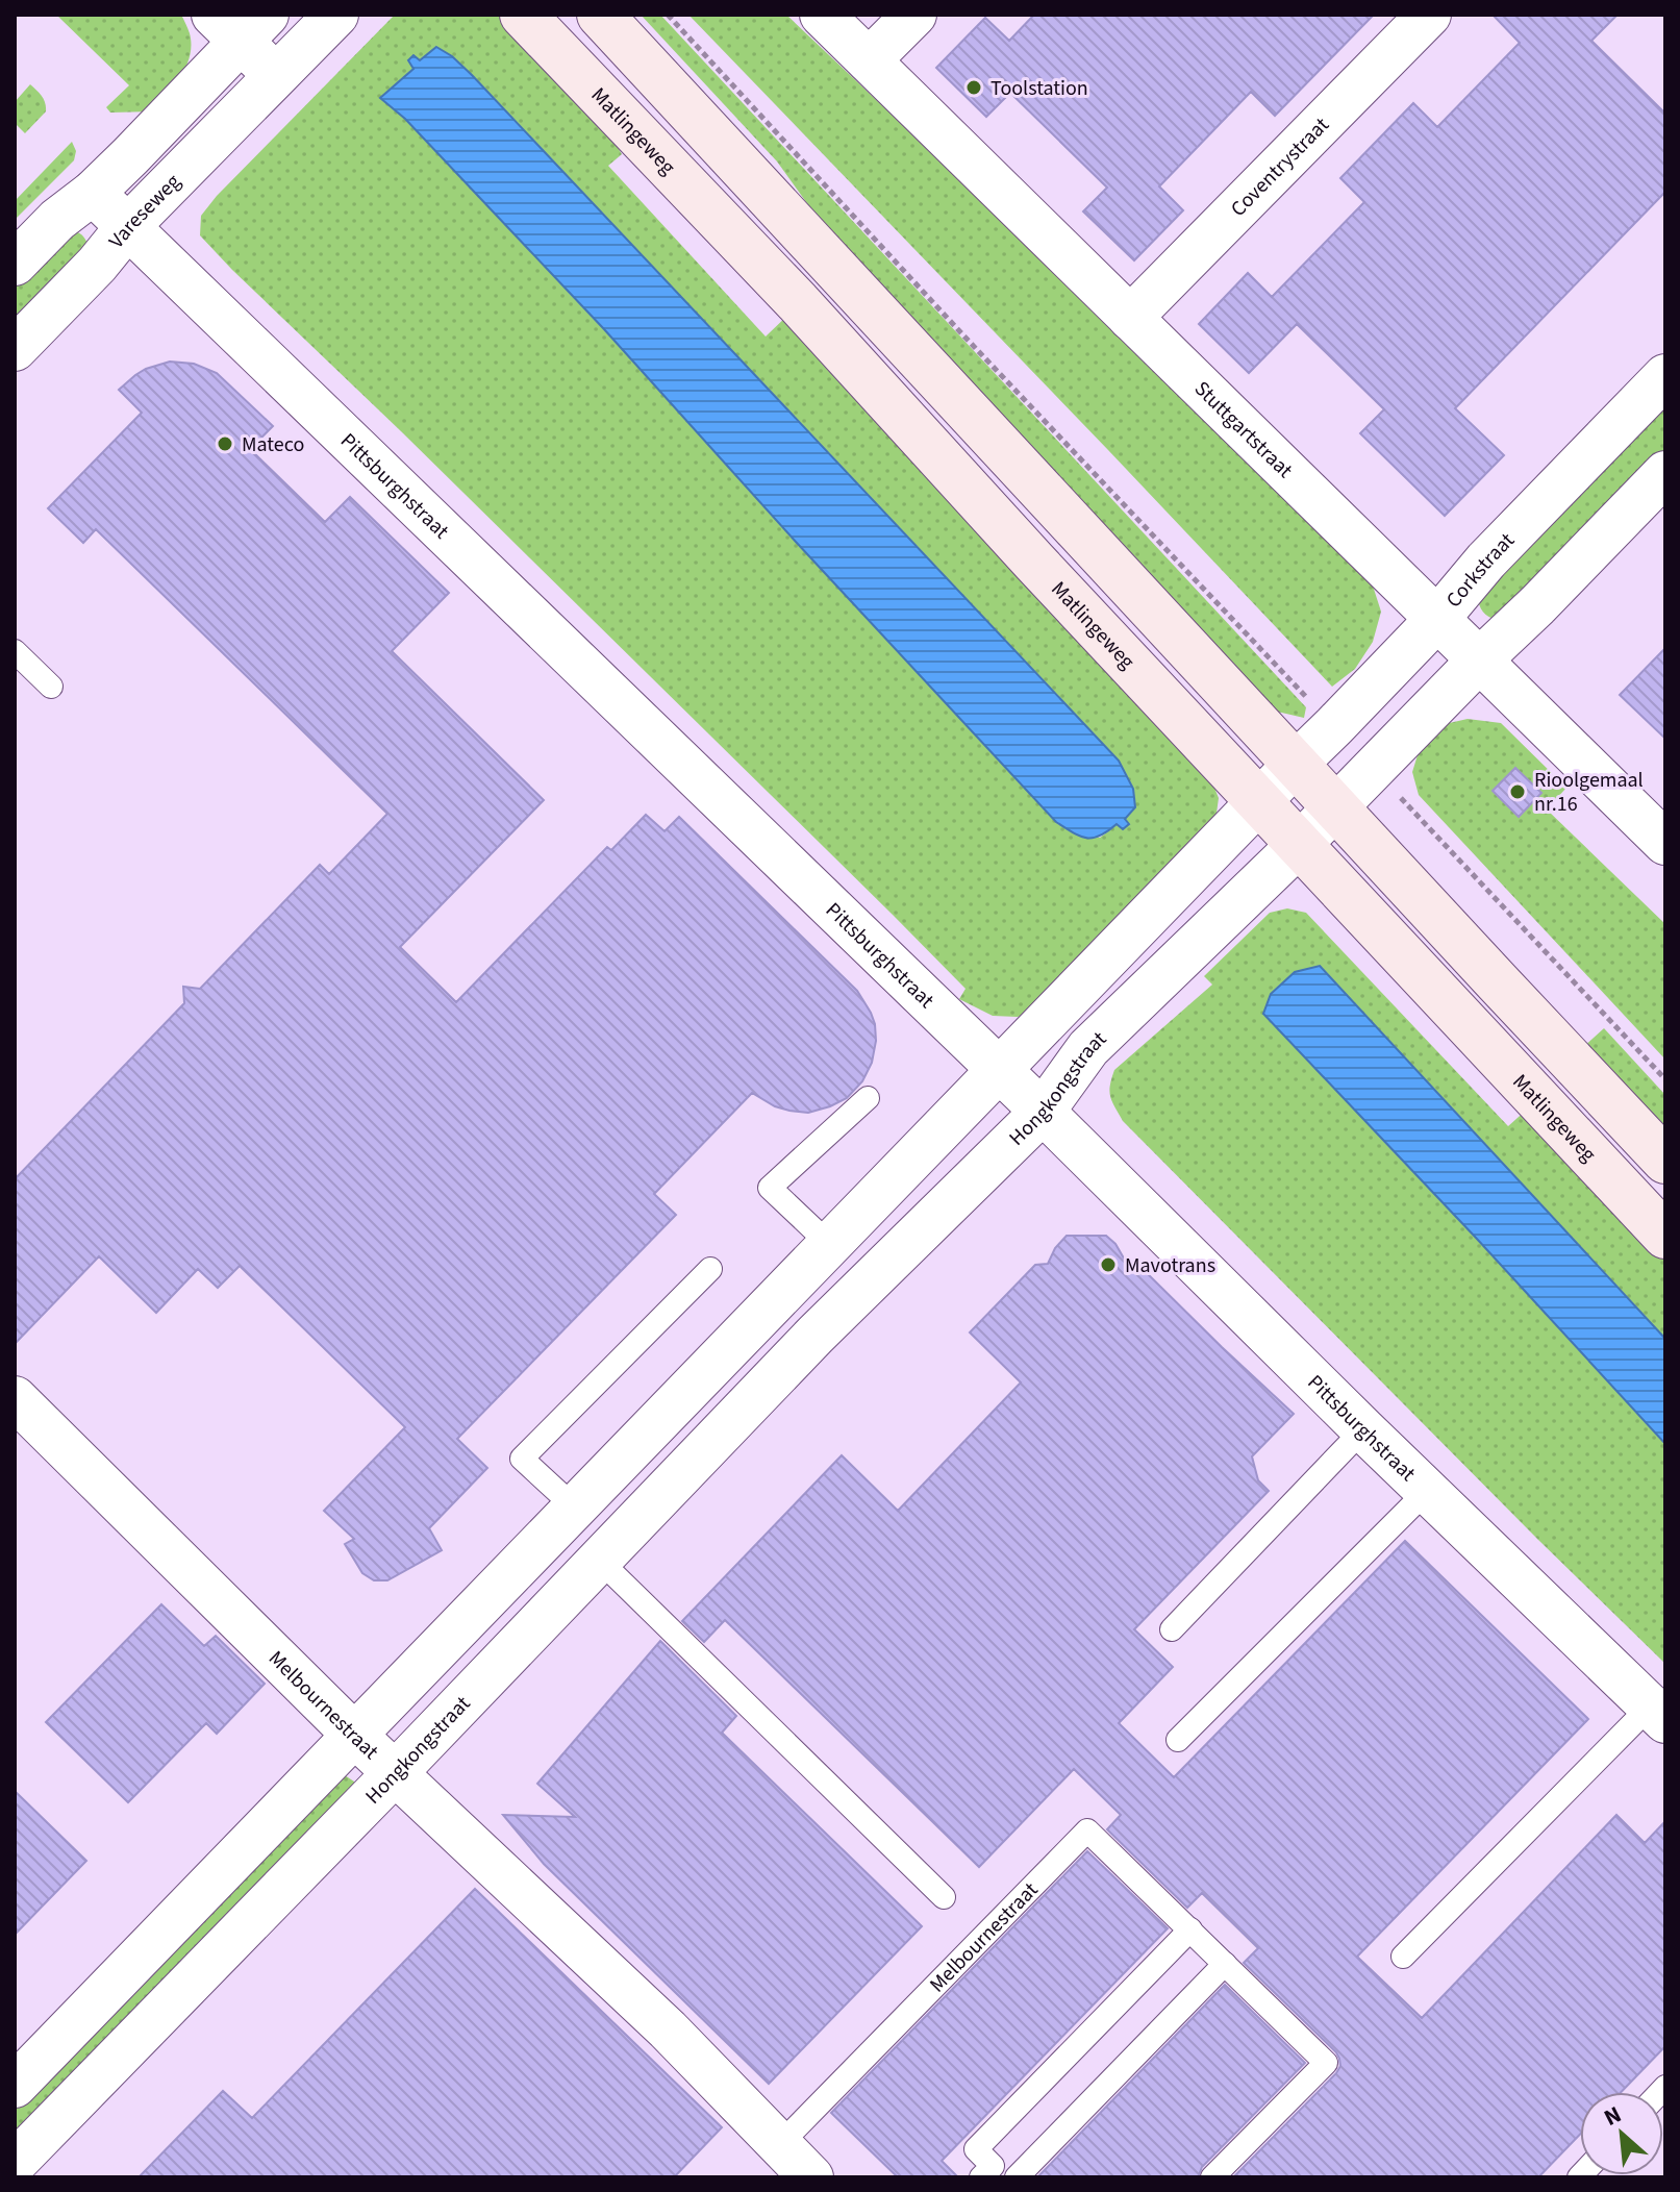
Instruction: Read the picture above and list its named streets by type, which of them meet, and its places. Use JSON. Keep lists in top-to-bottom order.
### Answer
{
  "streets": {
    "main road": ["Matlingeweg"],
    "street": [
      "Coventrystraat",
      "Vareseweg",
      "Stuttgartstraat",
      "Pittsburghstraat",
      "Corkstraat",
      "Hongkongstraat",
      "Melbournestraat"
    ]
  },
  "crossings": [
    ["Matlingeweg", "Corkstraat"],
    ["Matlingeweg", "Hongkongstraat"],
    ["Coventrystraat", "Stuttgartstraat"],
    ["Vareseweg", "Pittsburghstraat"],
    ["Stuttgartstraat", "Corkstraat"],
    ["Pittsburghstraat", "Hongkongstraat"],
    ["Hongkongstraat", "Melbournestraat"]
  ],
  "places": [
    "Toolstation",
    "Mateco",
    "Rioolgemaal nr.16",
    "Mavotrans"
  ],
  "north": "top left"
}
